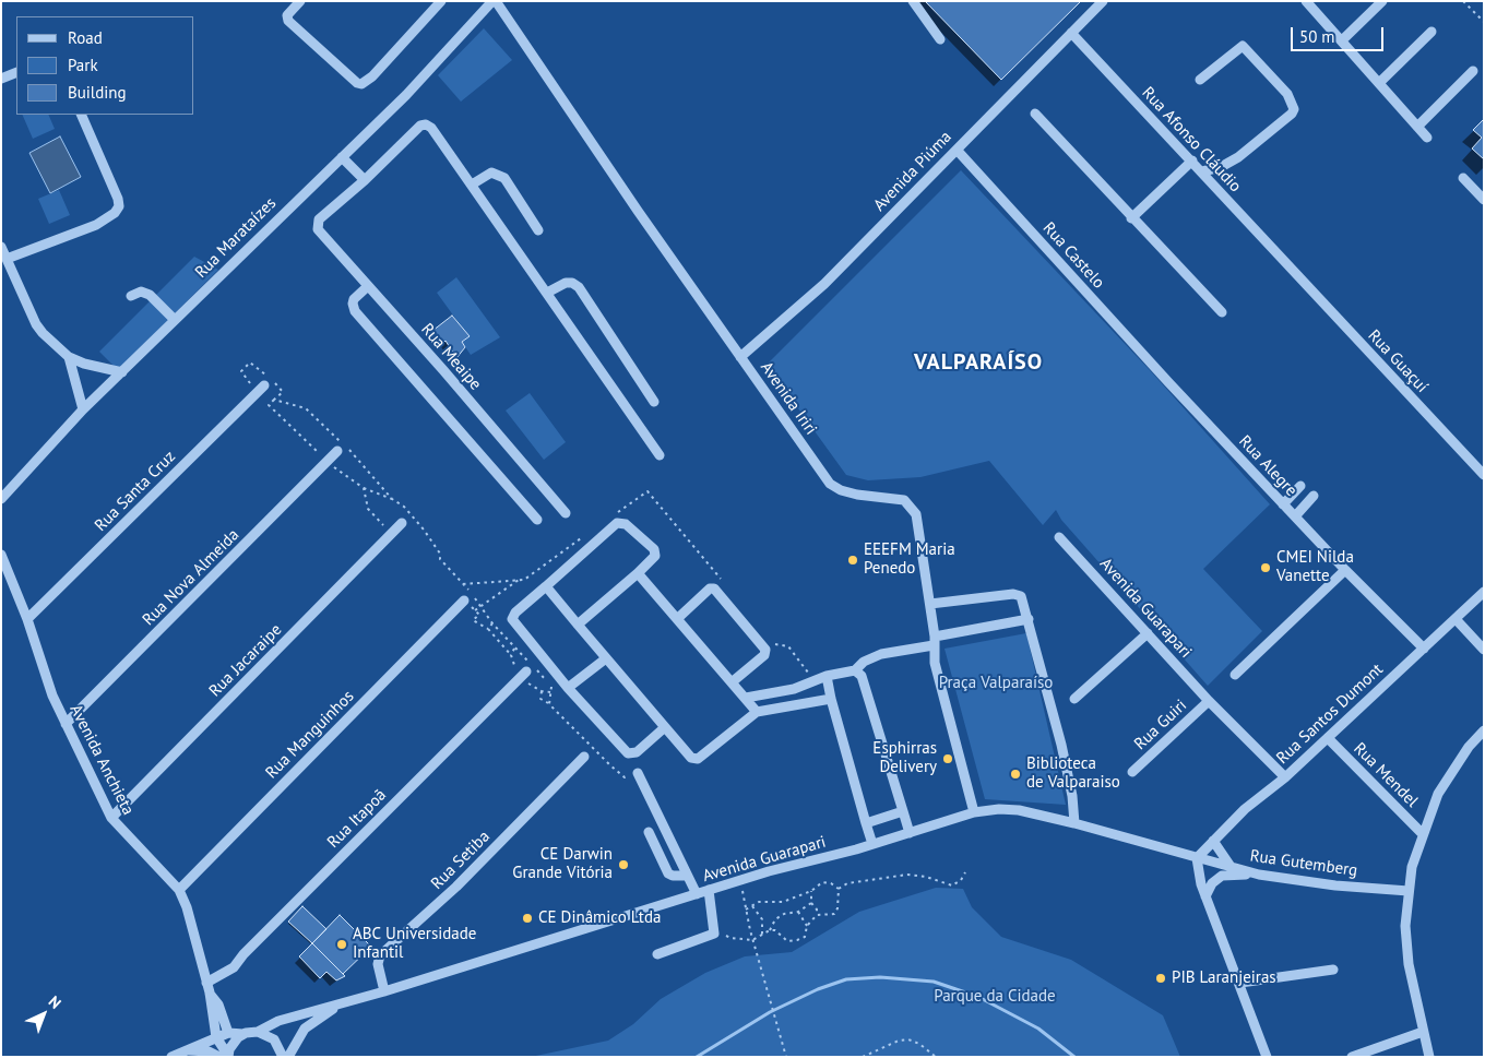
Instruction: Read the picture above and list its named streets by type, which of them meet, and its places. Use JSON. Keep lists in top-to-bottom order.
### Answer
{
  "streets": {
    "street": [
      "Rua Afonso Cláudio",
      "Avenida Piúma",
      "Rua Marataízes",
      "Rua Castelo",
      "Rua Meaipe",
      "Rua Guaçuí",
      "Avenida Iriri",
      "Rua Alegre",
      "Rua Santa Cruz",
      "Rua Nova Almeida",
      "Avenida Guarapari",
      "Rua Jacaraipe",
      "Rua Santos Dumont",
      "Rua Guiri",
      "Rua Manguinhos",
      "Avenida Anchieta",
      "Rua Mendel",
      "Rua Itapoã",
      "Rua Setiba",
      "Rua Gutemberg"
    ]
  },
  "crossings": [
    ["Rua Afonso Cláudio", "Avenida Piúma"],
    ["Rua Afonso Cláudio", "Rua Guaçuí"],
    ["Avenida Piúma", "Rua Castelo"],
    ["Avenida Piúma", "Avenida Iriri"],
    ["Rua Marataízes", "Avenida Iriri"],
    ["Rua Castelo", "Rua Alegre"],
    ["Avenida Iriri", "Avenida Guarapari"],
    ["Rua Alegre", "Rua Santos Dumont"],
    ["Rua Santa Cruz", "Avenida Anchieta"],
    ["Rua Nova Almeida", "Avenida Anchieta"],
    ["Avenida Guarapari", "Rua Santos Dumont"],
    ["Avenida Guarapari", "Rua Guiri"],
    ["Avenida Guarapari", "Rua Setiba"],
    ["Avenida Guarapari", "Rua Gutemberg"],
    ["Rua Jacaraipe", "Avenida Anchieta"],
    ["Rua Santos Dumont", "Rua Mendel"],
    ["Rua Santos Dumont", "Rua Gutemberg"],
    ["Rua Manguinhos", "Avenida Anchieta"],
    ["Avenida Anchieta", "Rua Itapoã"]
  ],
  "districts": ["VALPARAÍSO"],
  "parks": ["Praça Valparaíso", "Parque da Cidade"],
  "places": [
    "EEEFM Maria Penedo",
    "CMEI Nilda Vanette",
    "Esphirras Delivery",
    "Biblioteca de Valparaiso",
    "CE Darwin Grande Vitória",
    "CE Dinâmico Ltda",
    "ABC Universidade Infantil",
    "PIB Laranjeiras"
  ],
  "legend": ["Road", "Park", "Building"],
  "scale_bar": "50 m",
  "north": "top right"
}
